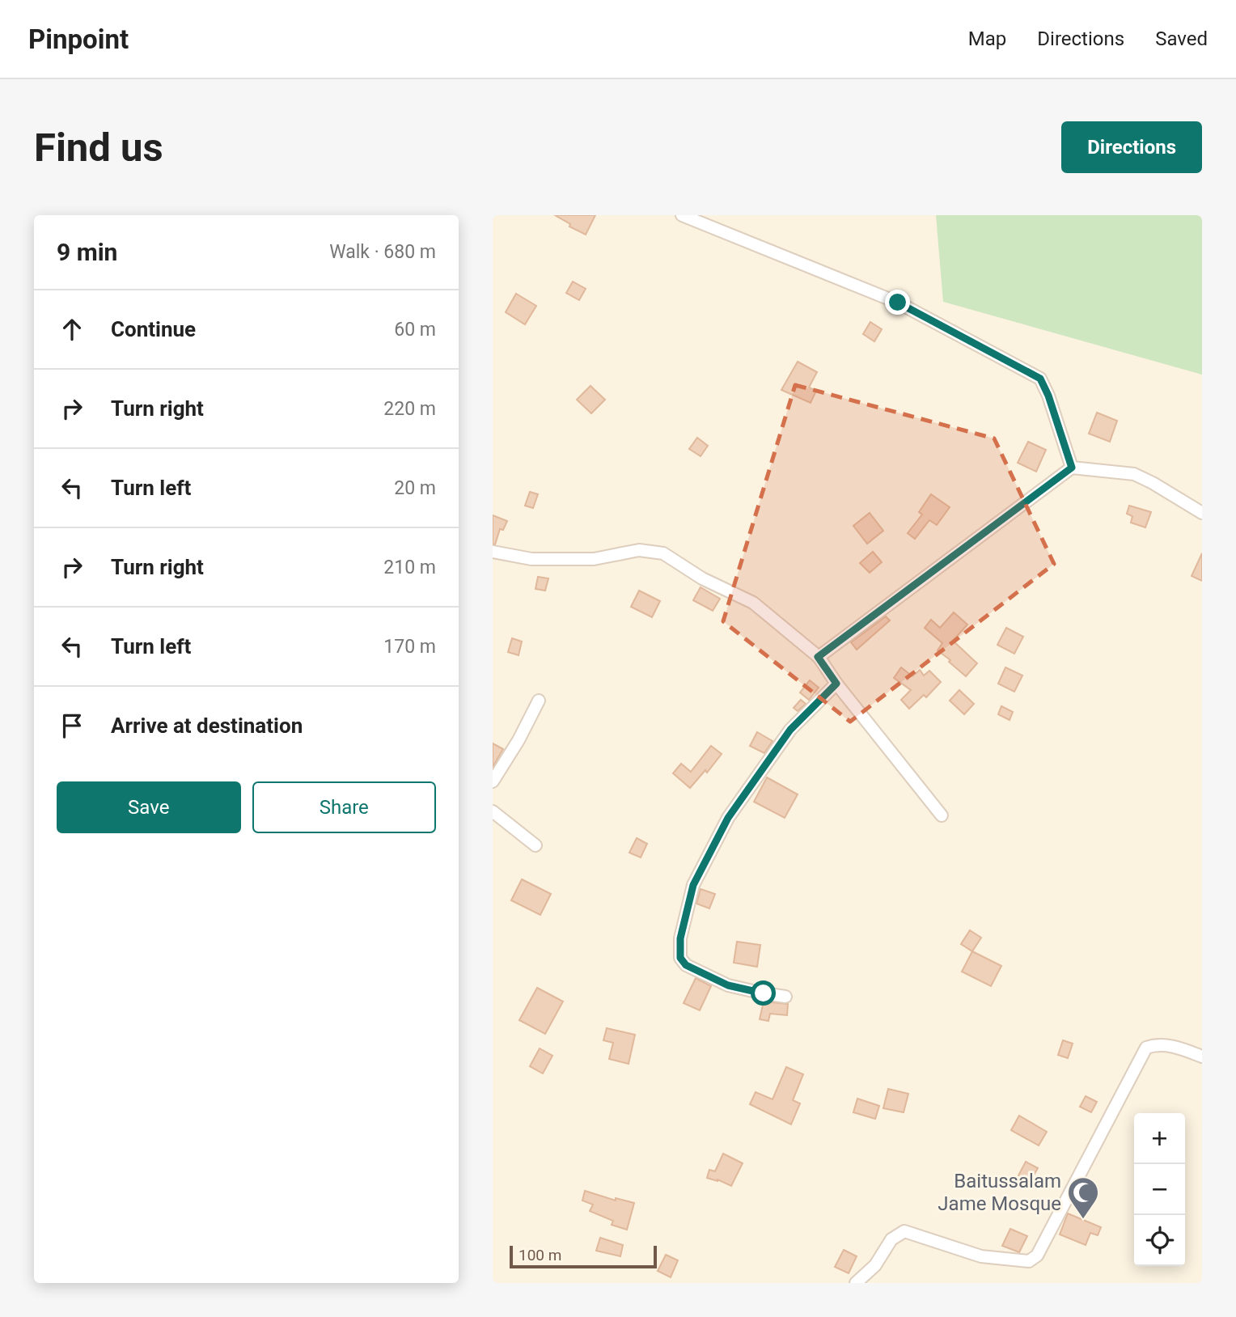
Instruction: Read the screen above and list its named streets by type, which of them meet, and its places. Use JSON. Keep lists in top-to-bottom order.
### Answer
{
  "places": {
    "mosque": ["Baitussalam Jame Mosque"]
  },
  "scale_bar": "100 m",
  "page": {
    "header": "Pinpoint",
    "nav": ["Map", "Directions", "Saved"],
    "buttons": [
      "Directions",
      ["Save", "Share"]
    ],
    "title": "Find us",
    "heading": ["9 min", "Walk · 680 m"],
    "list": [
      ["Continue", "60 m"],
      ["Turn right", "220 m"],
      ["Turn left", "20 m"],
      ["Turn right", "210 m"],
      ["Turn left", "170 m"],
      "Arrive at destination"
    ],
    "map_buttons": ["+", "−"],
    "scale": "100 m"
  }
}
